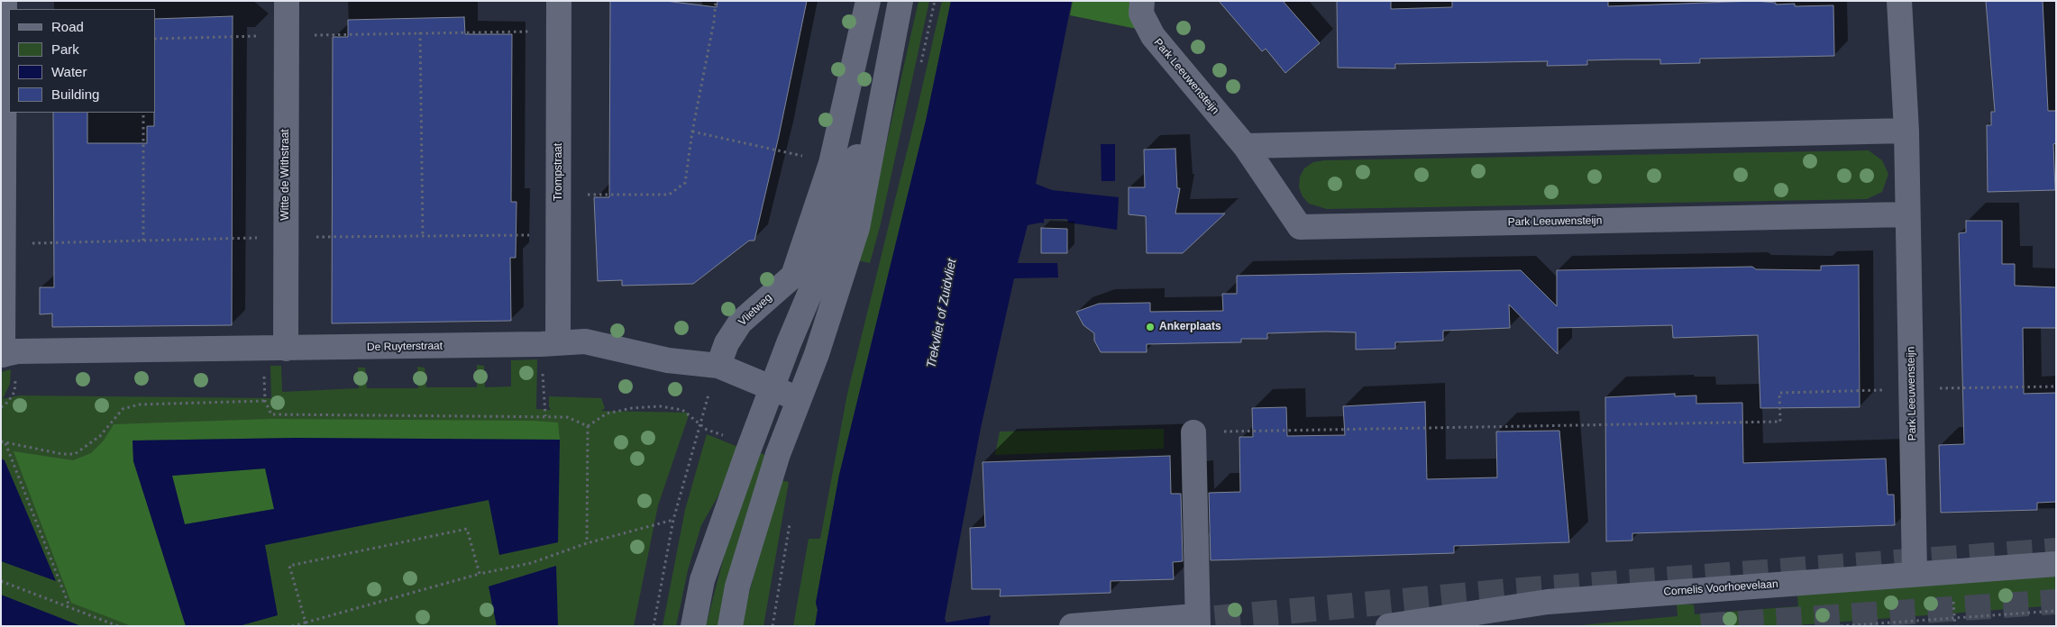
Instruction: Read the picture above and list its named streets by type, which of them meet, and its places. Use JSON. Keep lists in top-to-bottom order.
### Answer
{
  "streets": {
    "street": [
      "Park Leeuwensteijn",
      "Trompstraat",
      "Witte de Withstraat",
      "Vlietweg",
      "De Ruyterstraat",
      "Cornelis Voorhoevelaan"
    ]
  },
  "crossings": [
    ["Park Leeuwensteijn", "Cornelis Voorhoevelaan"],
    ["Trompstraat", "De Ruyterstraat"],
    ["Witte de Withstraat", "De Ruyterstraat"],
    ["Vlietweg", "De Ruyterstraat"]
  ],
  "water": ["Trekvliet of Zuidvliet"],
  "places": ["Ankerplaats"],
  "legend": [
    "Road",
    "Park",
    "Water",
    "Building"
  ]
}
